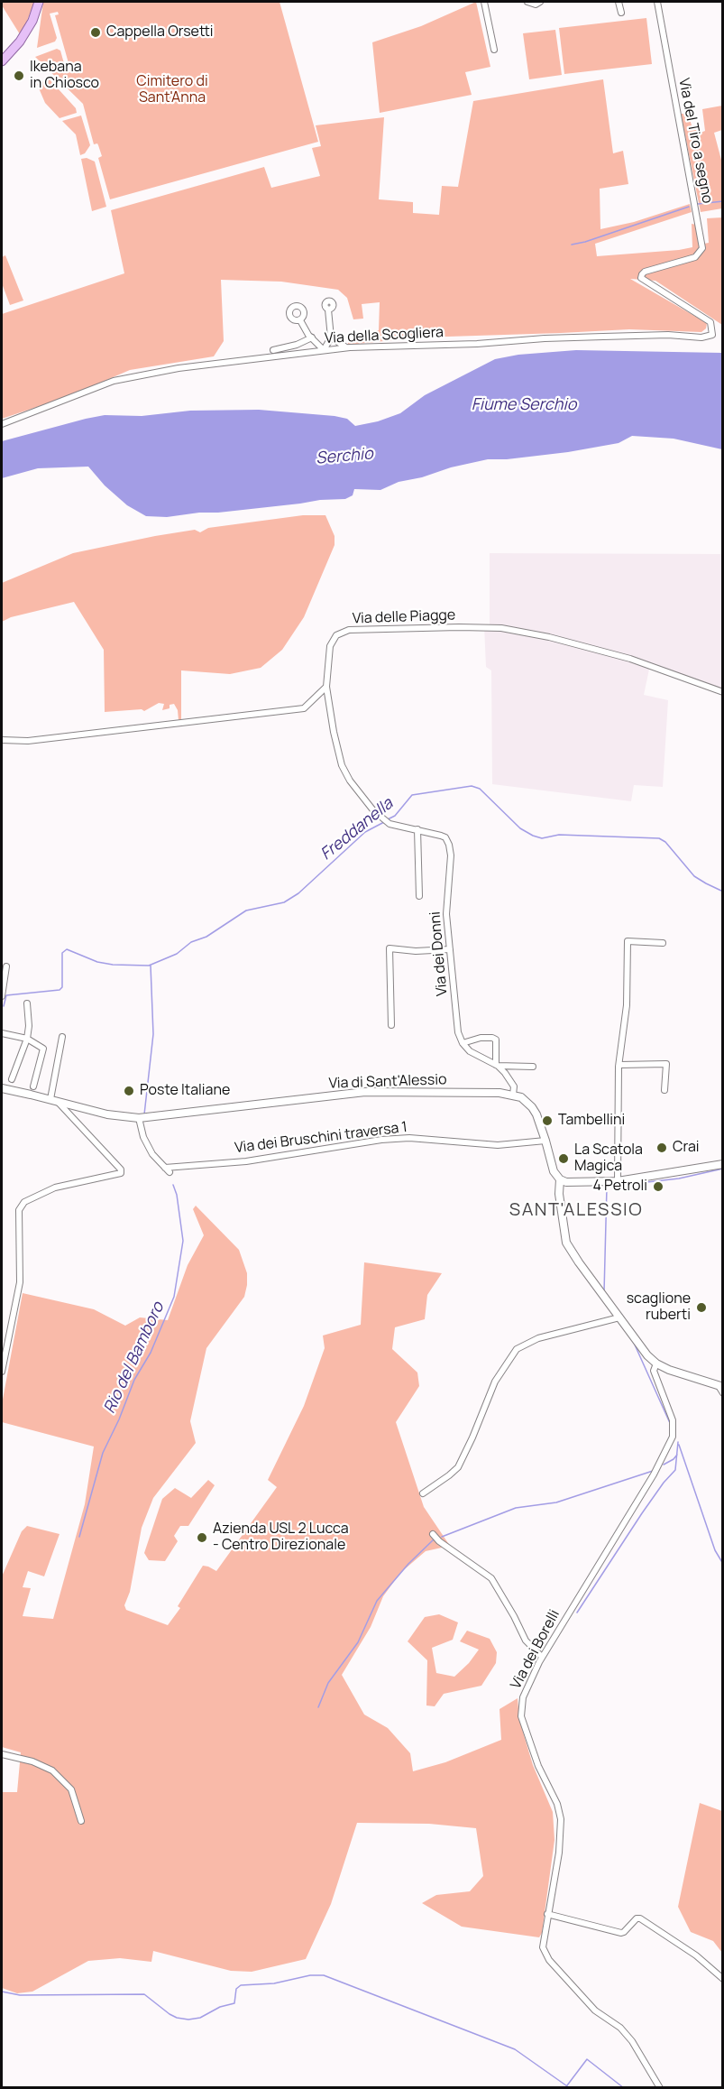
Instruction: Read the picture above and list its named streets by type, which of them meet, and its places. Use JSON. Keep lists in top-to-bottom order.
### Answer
{
  "streets": {
    "street": [
      "Via del Tiro a segno",
      "Via della Scogliera",
      "Via delle Piagge",
      "Via dei Donni",
      "Via di Sant'Alessio",
      "Via dei Bruschini traversa 1",
      "Via dei Borelli"
    ]
  },
  "crossings": [
    ["Via del Tiro a segno", "Via della Scogliera"],
    ["Via delle Piagge", "Via dei Donni"],
    ["Via di Sant'Alessio", "Via dei Bruschini traversa 1"]
  ],
  "districts": ["SANT'ALESSIO"],
  "water": [
    "Fiume Serchio",
    "Serchio",
    "Freddanella",
    "Rio del Bamboro"
  ],
  "parks": ["Cimitero di Sant'Anna"],
  "places": [
    "Cappella Orsetti",
    "Ikebana in Chiosco",
    "Poste Italiane",
    "Tambellini",
    "Crai",
    "La Scatola Magica",
    "4 Petroli",
    "scaglione ruberti",
    "Azienda USL 2 Lucca - Centro Direzionale"
  ]
}
